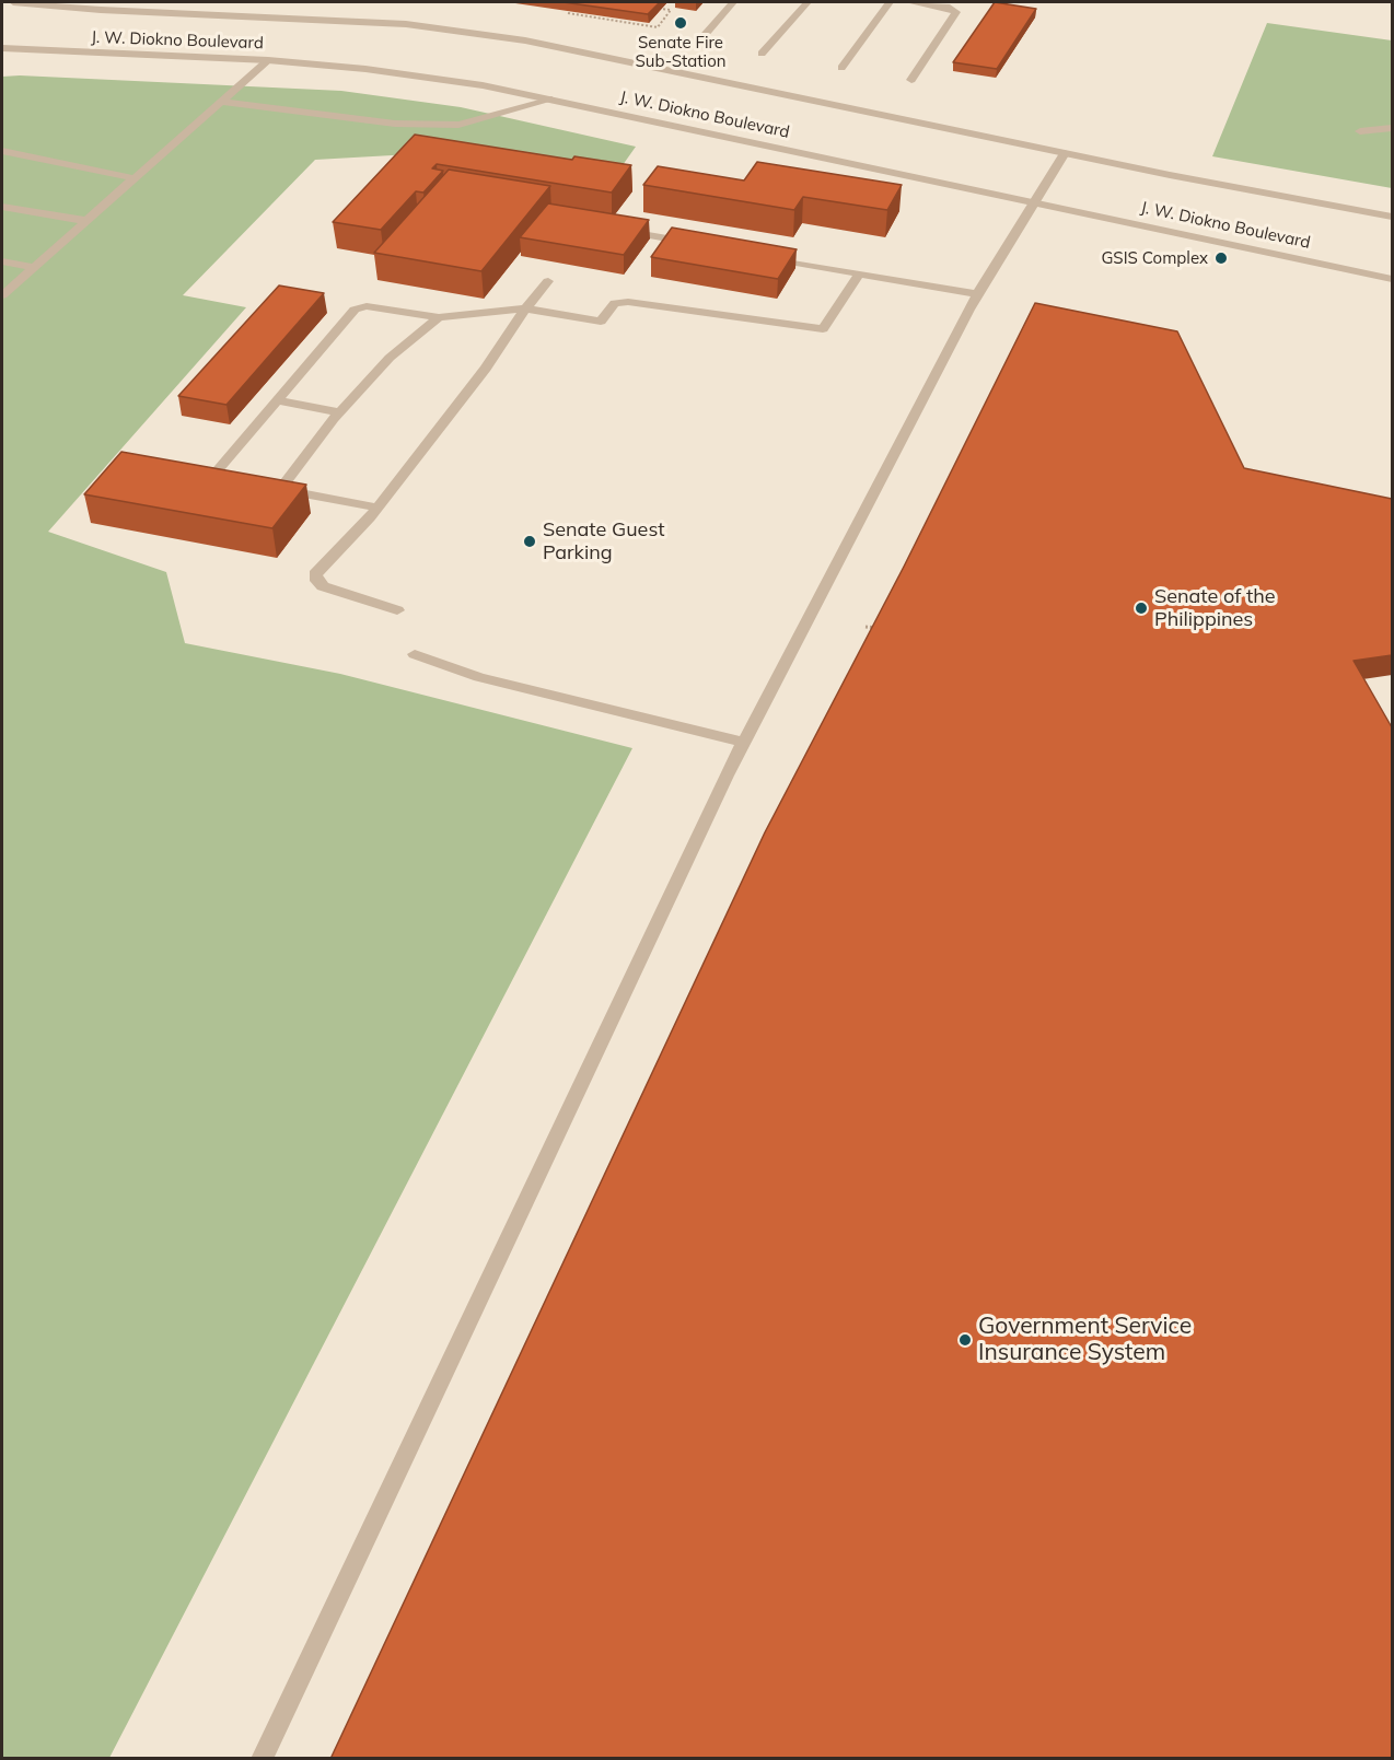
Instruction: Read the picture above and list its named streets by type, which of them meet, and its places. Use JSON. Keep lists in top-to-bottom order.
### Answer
{
  "streets": {
    "street": ["J. W. Diokno Boulevard"]
  },
  "places": [
    "Senate Fire Sub-Station",
    "GSIS Complex",
    "Senate Guest Parking",
    "Senate of the Philippines",
    "Government Service Insurance System"
  ]
}
